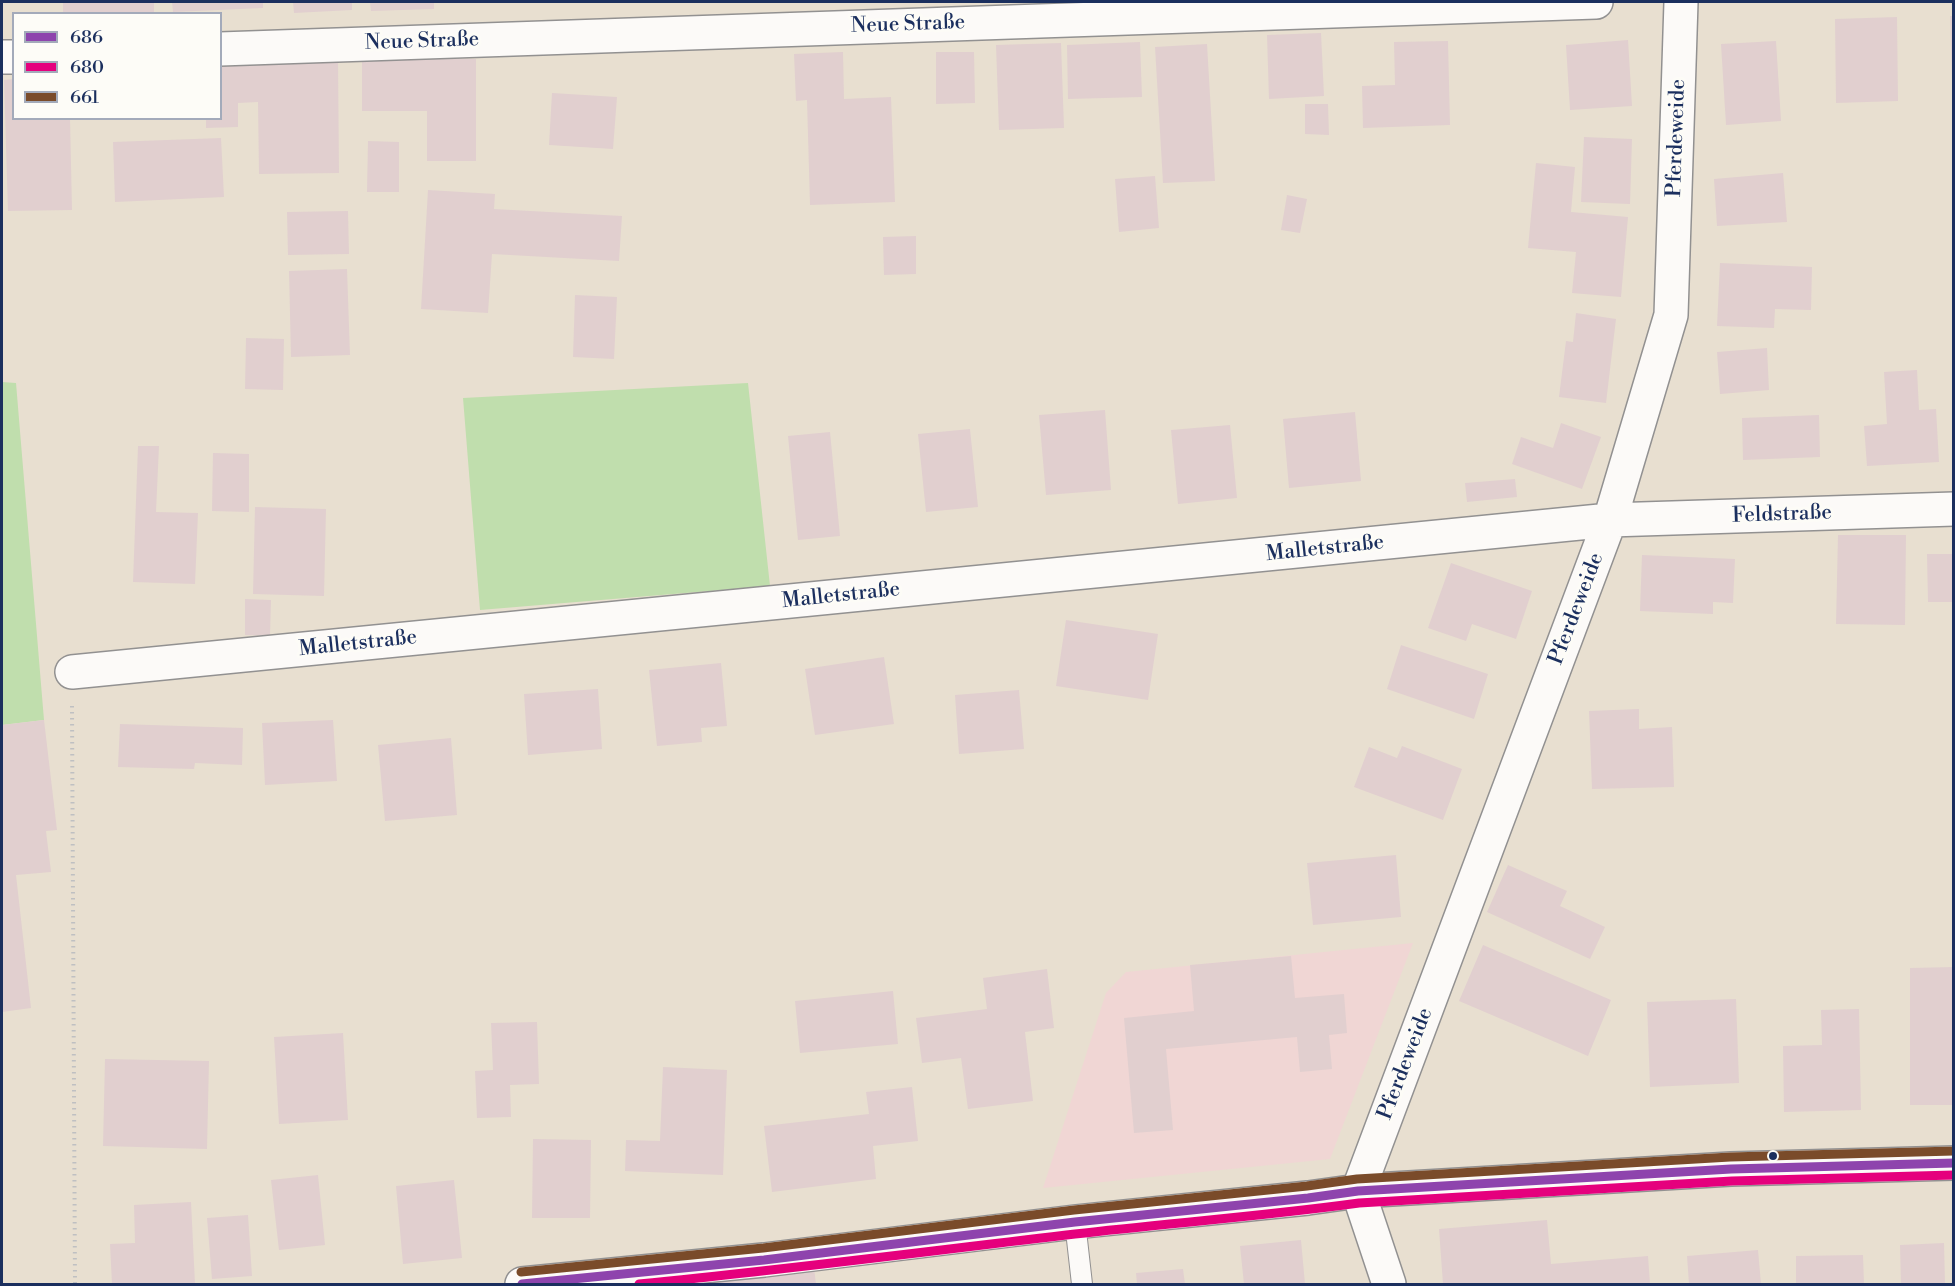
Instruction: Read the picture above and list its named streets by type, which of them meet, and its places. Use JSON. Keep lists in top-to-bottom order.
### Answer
{
  "streets": {
    "street": [
      "Neue Straße",
      "Pferdeweide",
      "Feldstraße",
      "Malletstraße"
    ]
  },
  "crossings": [
    ["Pferdeweide", "Feldstraße"],
    ["Pferdeweide", "Malletstraße"],
    ["Feldstraße", "Malletstraße"]
  ],
  "lines": ["transit line 661", "transit line 686", "transit line 680"],
  "legend": ["686", "680", "661"]
}
